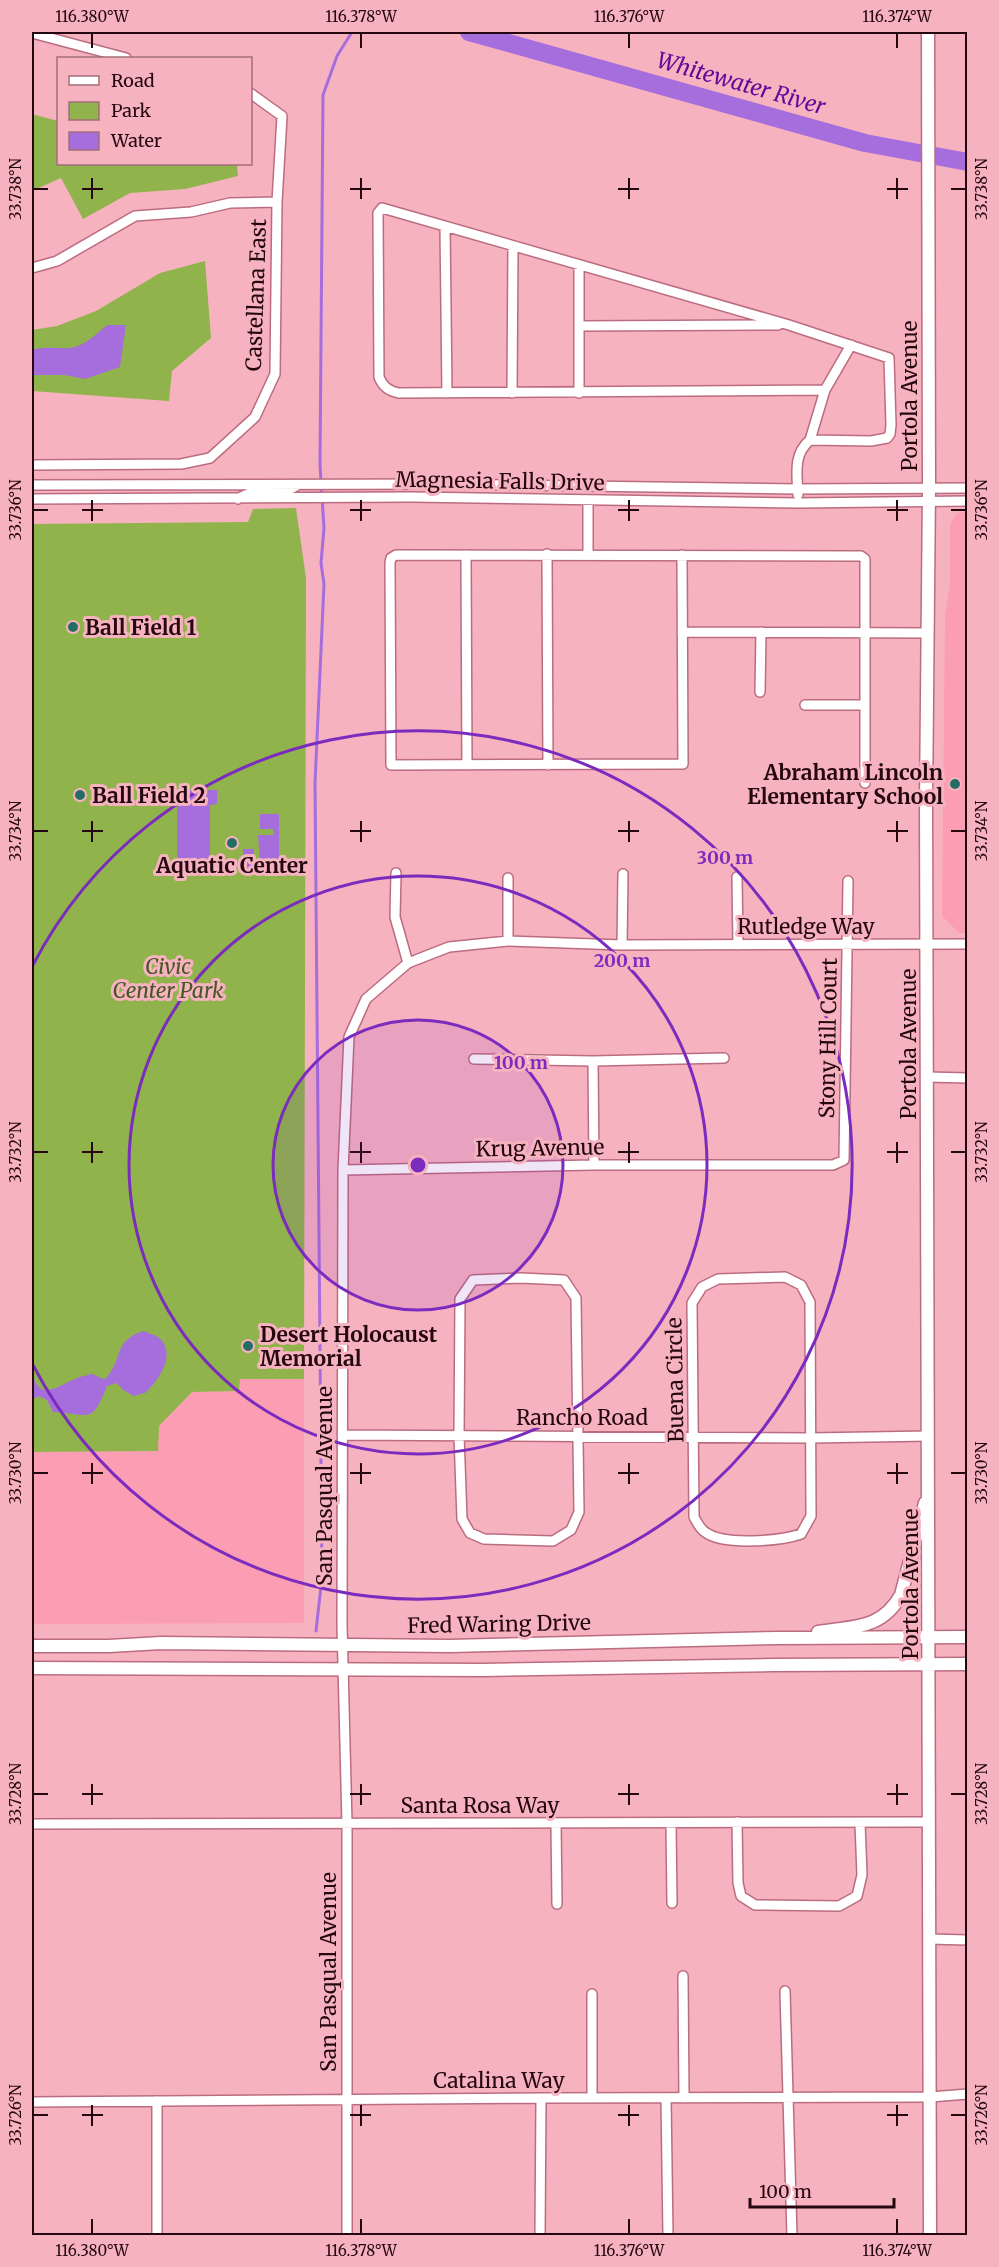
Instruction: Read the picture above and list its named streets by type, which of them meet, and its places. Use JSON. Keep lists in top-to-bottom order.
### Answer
{
  "streets": {
    "main road": ["Portola Avenue", "Fred Waring Drive"],
    "street": [
      "Castellana East",
      "Magnesia Falls Drive",
      "Rutledge Way",
      "Stony Hill Court",
      "Krug Avenue",
      "Buena Circle",
      "Rancho Road",
      "San Pasqual Avenue",
      "Santa Rosa Way",
      "Catalina Way"
    ]
  },
  "crossings": [
    ["Portola Avenue", "Magnesia Falls Drive"],
    ["Portola Avenue", "Rutledge Way"],
    ["Portola Avenue", "Rancho Road"],
    ["Portola Avenue", "Fred Waring Drive"],
    ["Portola Avenue", "Santa Rosa Way"],
    ["Portola Avenue", "Catalina Way"],
    ["Rutledge Way", "Stony Hill Court"],
    ["Rutledge Way", "San Pasqual Avenue"],
    ["Stony Hill Court", "Krug Avenue"],
    ["Krug Avenue", "San Pasqual Avenue"],
    ["Buena Circle", "Rancho Road"],
    ["Rancho Road", "San Pasqual Avenue"],
    ["San Pasqual Avenue", "Fred Waring Drive"],
    ["San Pasqual Avenue", "Santa Rosa Way"],
    ["San Pasqual Avenue", "Catalina Way"]
  ],
  "water": ["Whitewater River"],
  "parks": ["Civic Center Park"],
  "places": [
    "Ball Field 1",
    "Abraham Lincoln Elementary School",
    "Ball Field 2",
    "Aquatic Center",
    "Desert Holocaust Memorial"
  ],
  "legend": ["Road", "Park", "Water"],
  "scale_bar": "100 m",
  "coordinates": [
    "116.380°W",
    "116.378°W",
    "116.376°W",
    "116.374°W",
    "33.738°N",
    "33.736°N",
    "33.734°N",
    "33.732°N",
    "33.730°N",
    "33.728°N",
    "33.726°N"
  ],
  "rings": ["300 m", "200 m", "100 m"]
}
